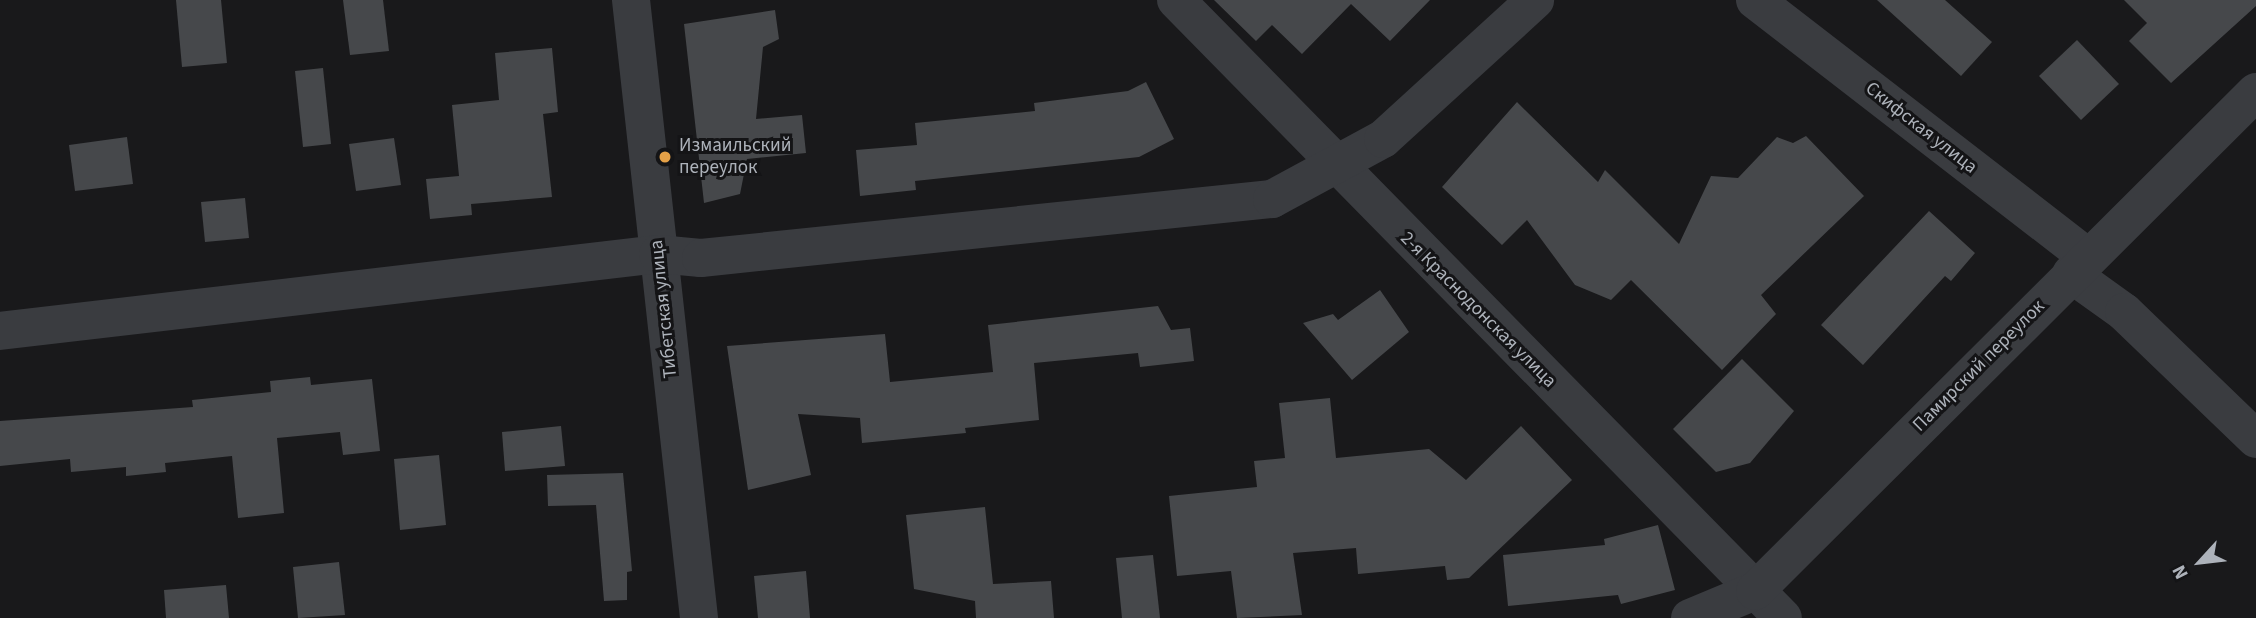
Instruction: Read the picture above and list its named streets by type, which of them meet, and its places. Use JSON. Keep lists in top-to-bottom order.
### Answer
{
  "streets": {
    "street": [
      "Скифская улица",
      "Тибетская улица",
      "2-я Краснодонская улица",
      "Памирский переулок"
    ]
  },
  "crossings": [
    ["Скифская улица", "Памирский переулок"],
    ["2-я Краснодонская улица", "Памирский переулок"]
  ],
  "places": ["Измаильский переулок"],
  "north": "bottom left"
}
